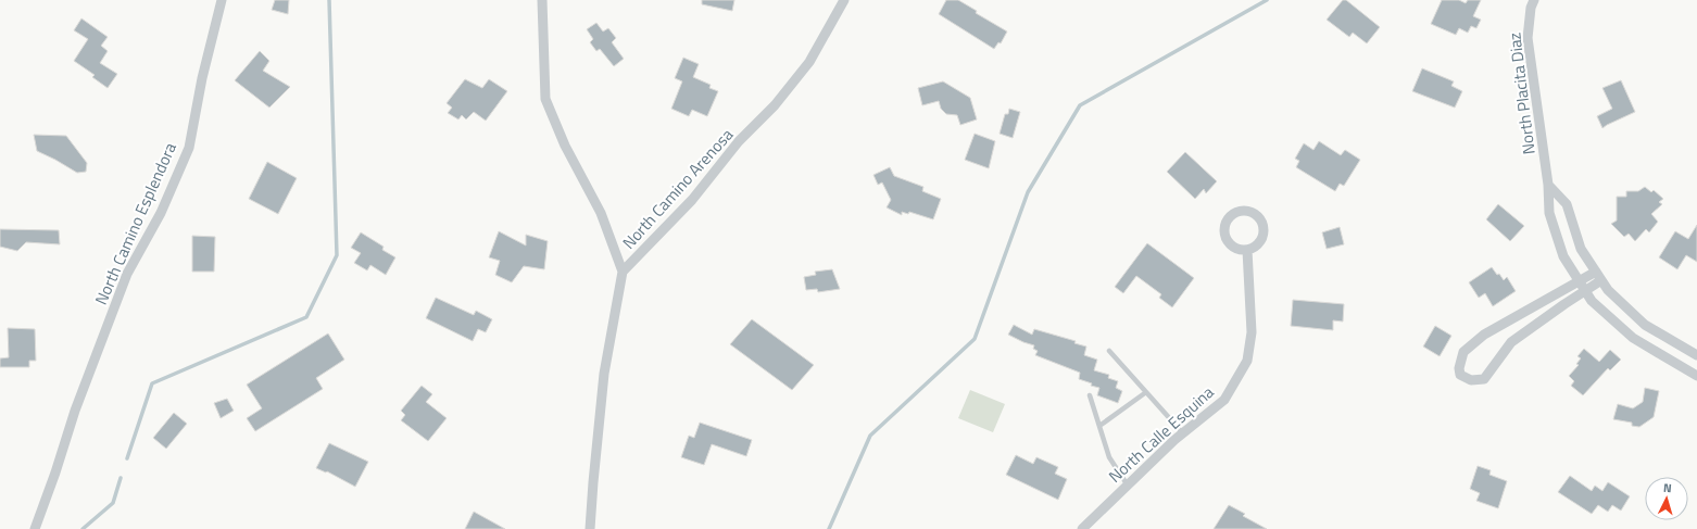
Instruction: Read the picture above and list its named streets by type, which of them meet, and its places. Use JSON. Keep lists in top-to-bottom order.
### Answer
{
  "streets": {
    "street": [
      "North Placita Diaz",
      "North Camino Arenosa",
      "North Camino Esplendora",
      "North Calle Esquina"
    ]
  },
  "north": "top"
}
